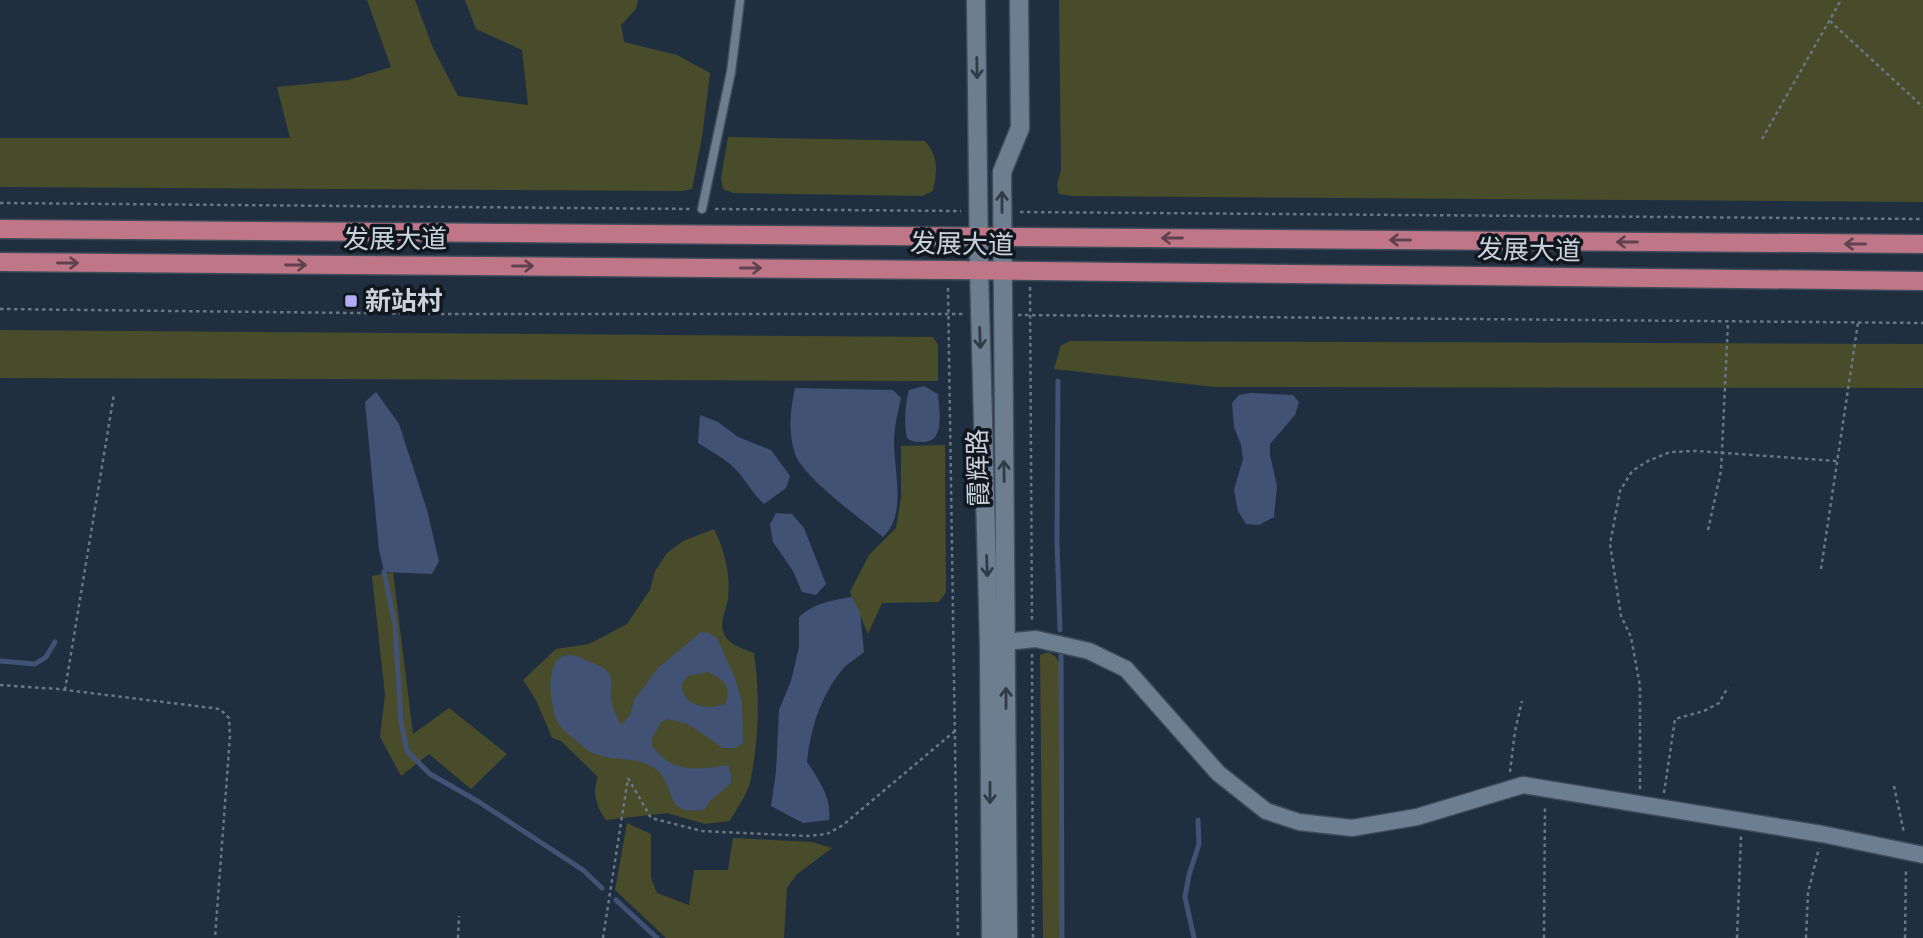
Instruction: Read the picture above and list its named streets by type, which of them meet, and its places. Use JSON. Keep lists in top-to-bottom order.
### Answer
{
  "streets": {
    "main road": ["发展大道"],
    "street": ["霞辉路"]
  },
  "crossings": [
    ["发展大道", "霞辉路"]
  ],
  "places": {
    "transit": ["新站村"]
  }
}
